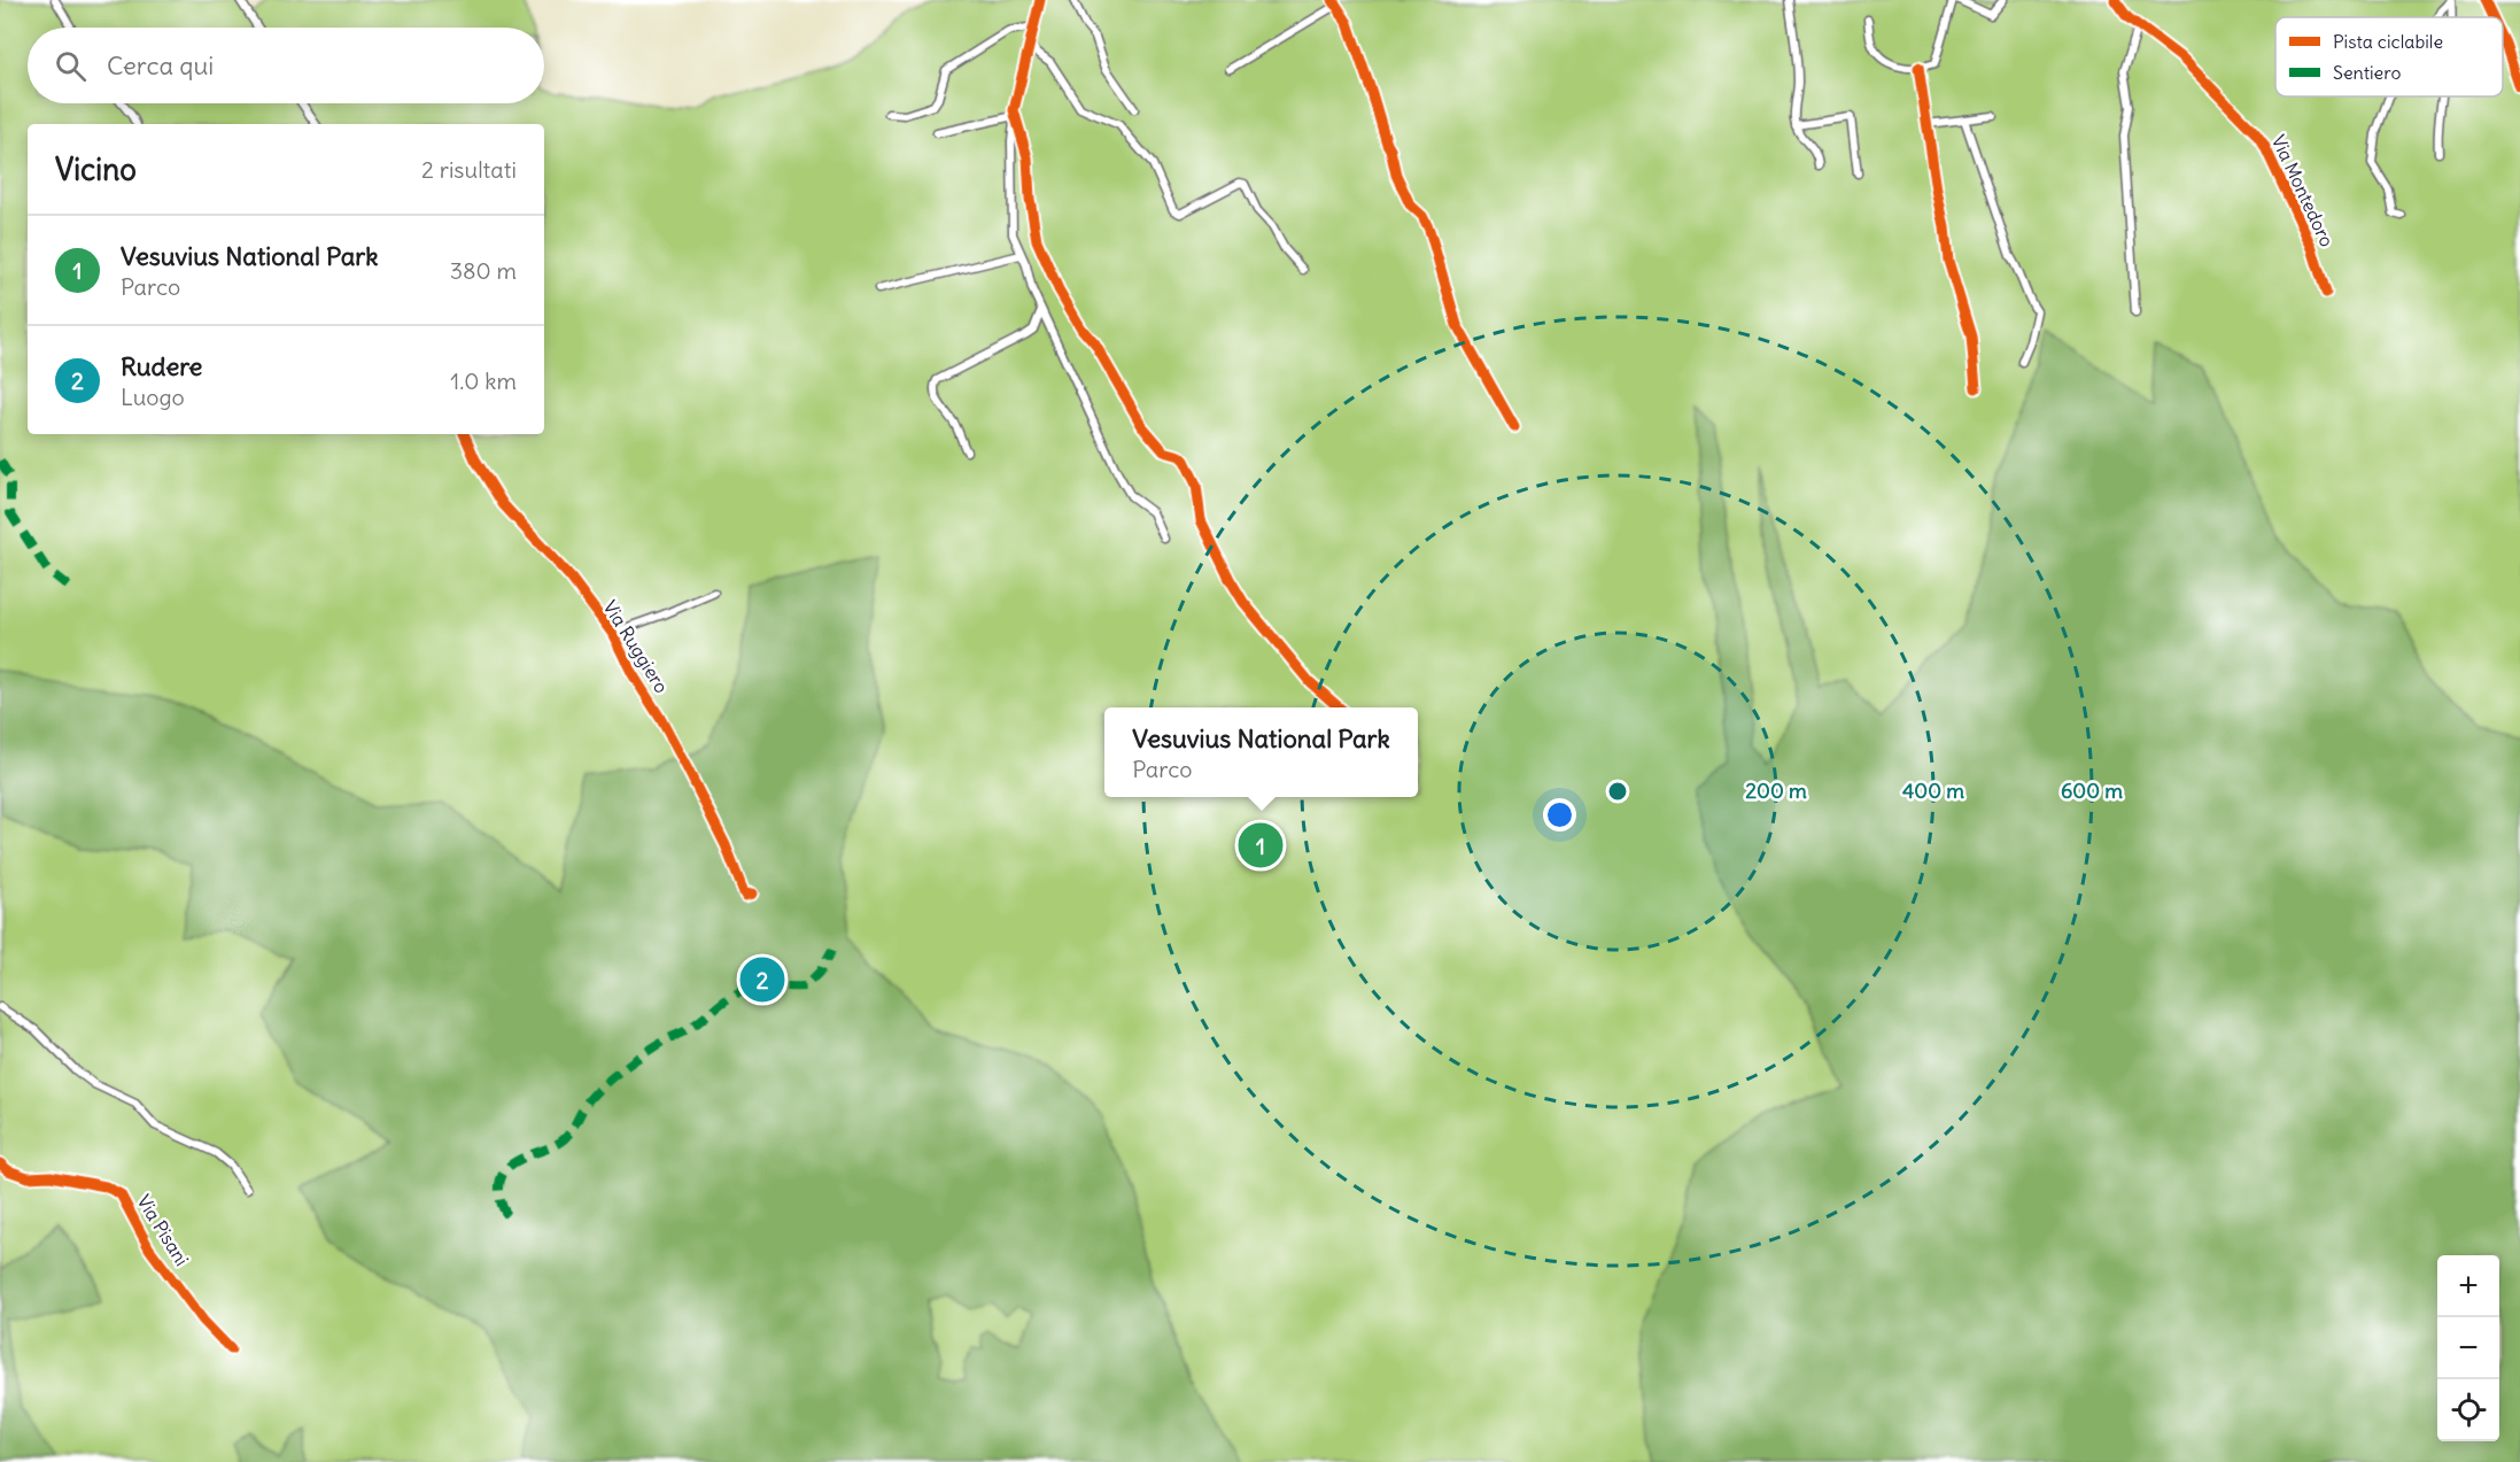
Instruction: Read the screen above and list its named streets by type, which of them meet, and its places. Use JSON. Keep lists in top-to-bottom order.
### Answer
{
  "streets": {
    "street": ["Via Montedoro", "Via Ruggiero", "Via Pisani"]
  },
  "legend": ["Pista ciclabile", "Sentiero"],
  "page": {
    "search": "Cerca qui",
    "heading": ["Vicino", "2 risultati"],
    "list": [
      {
        "mark": "1",
        "name": "Vesuvius National Park",
        "note": "Parco",
        "value": "380 m"
      },
      {
        "mark": "2",
        "name": "Rudere",
        "note": "Luogo",
        "value": "1.0 km"
      }
    ],
    "popup": ["Vesuvius National Park", "Parco"],
    "pins": ["1", "2"],
    "map_buttons": ["+", "−"]
  },
  "rings": ["200 m", "400 m", "600 m"]
}
